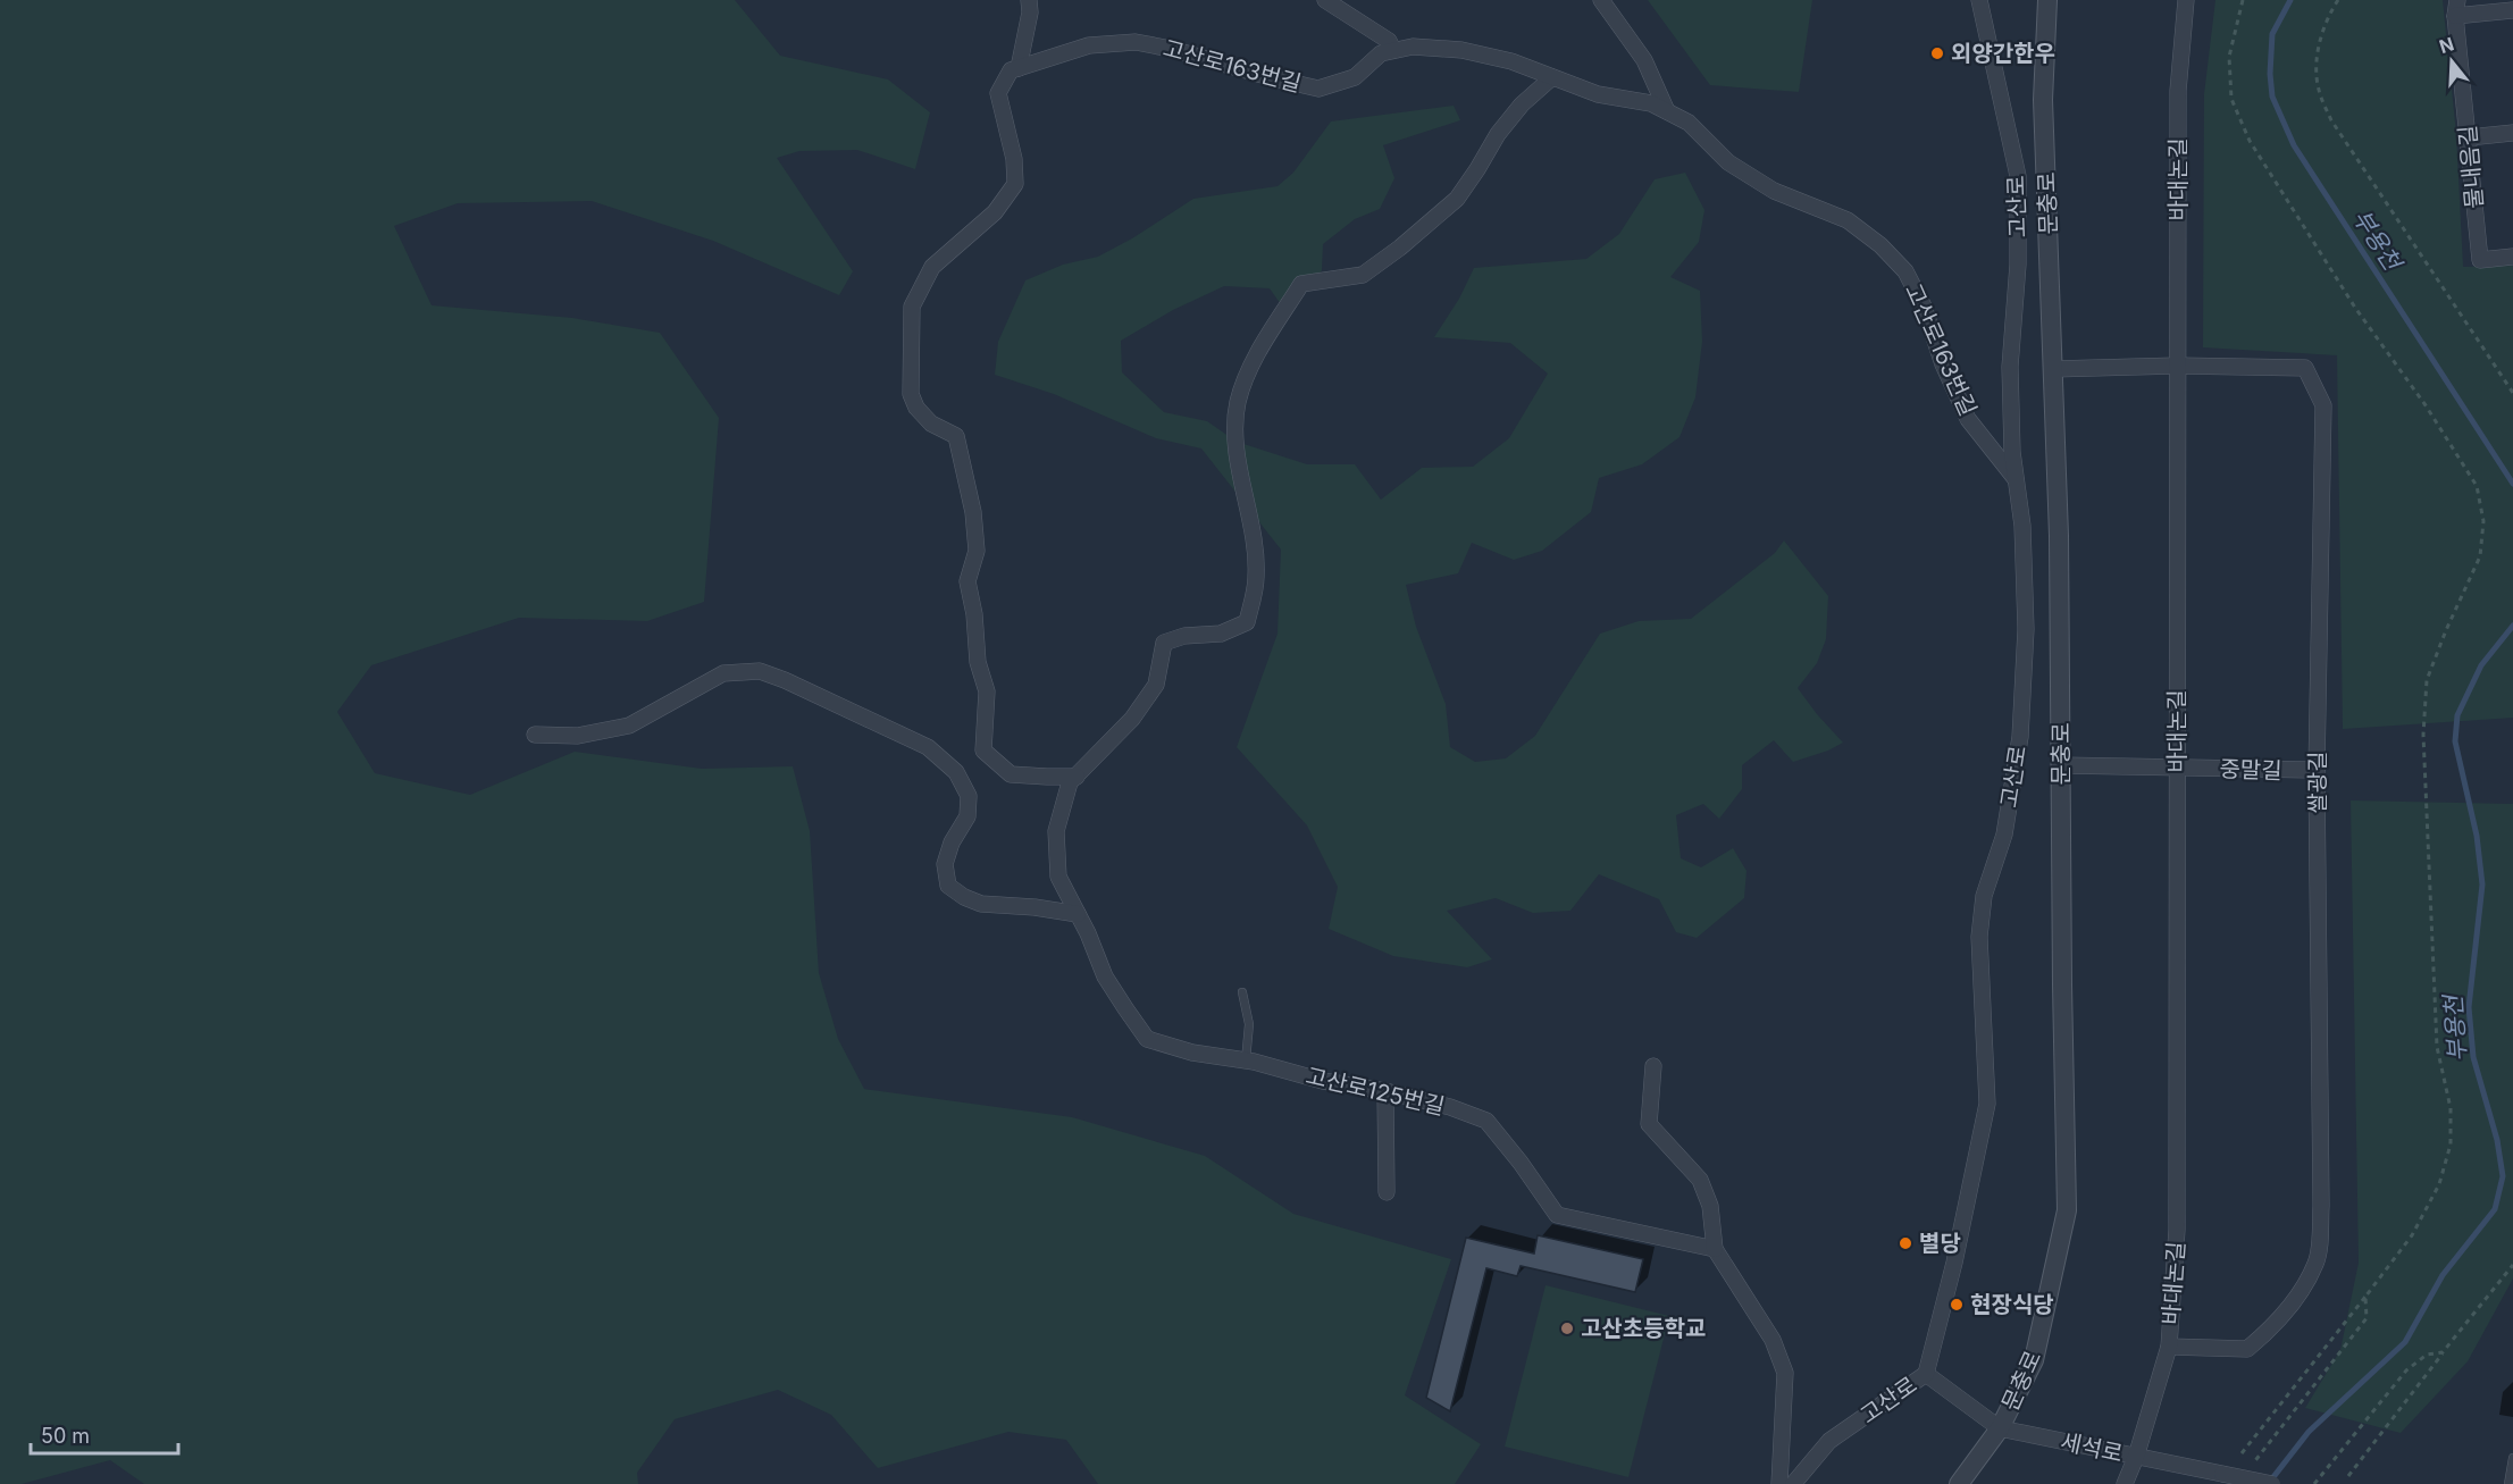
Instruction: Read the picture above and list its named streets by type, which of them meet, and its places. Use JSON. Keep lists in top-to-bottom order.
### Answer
{
  "streets": {
    "street": [
      "고산로163번길",
      "물내음길",
      "바대논길",
      "문충로",
      "고산로",
      "중말길",
      "쌀광길",
      "고산로125번길",
      "세석로"
    ]
  },
  "crossings": [
    ["고산로163번길", "고산로"],
    ["고산로163번길", "고산로125번길"],
    ["바대논길", "중말길"],
    ["바대논길", "쌀광길"],
    ["바대논길", "세석로"],
    ["문충로", "중말길"],
    ["문충로", "쌀광길"],
    ["문충로", "세석로"],
    ["고산로", "세석로"],
    ["중말길", "쌀광길"]
  ],
  "water": ["부용천"],
  "places": [
    "외양간한우",
    "별당",
    "현장식당",
    "고산초등학교"
  ],
  "scale_bar": "50 m",
  "north": "top"
}
